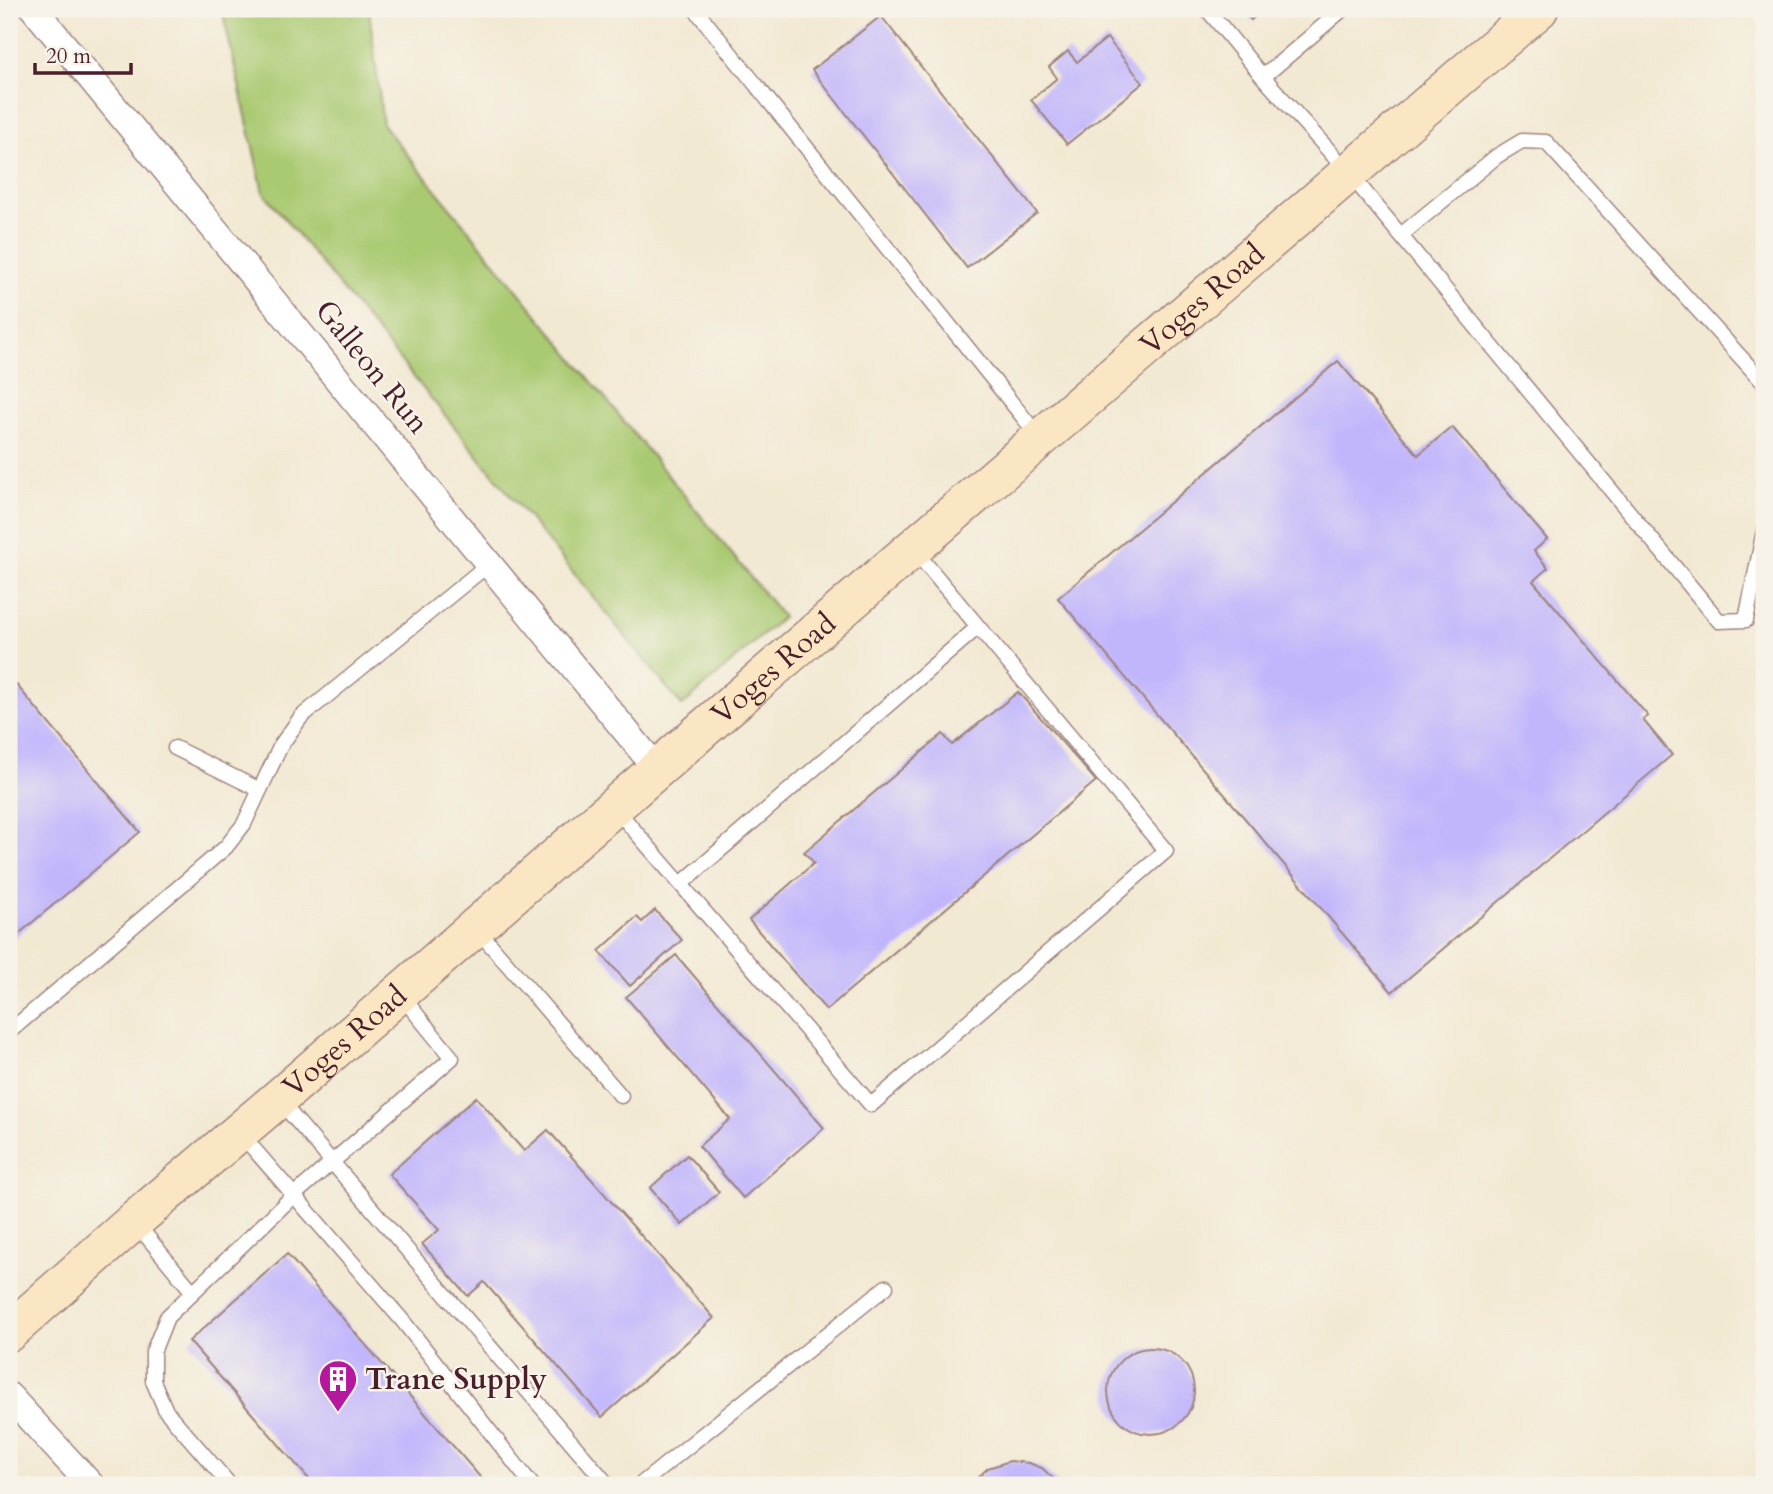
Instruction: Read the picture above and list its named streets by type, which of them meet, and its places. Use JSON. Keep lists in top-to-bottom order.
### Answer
{
  "streets": {
    "street": ["Voges Road", "Galleon Run"]
  },
  "crossings": [
    ["Voges Road", "Galleon Run"]
  ],
  "places": {
    "building": ["Trane Supply"]
  },
  "scale_bar": "20 m"
}
